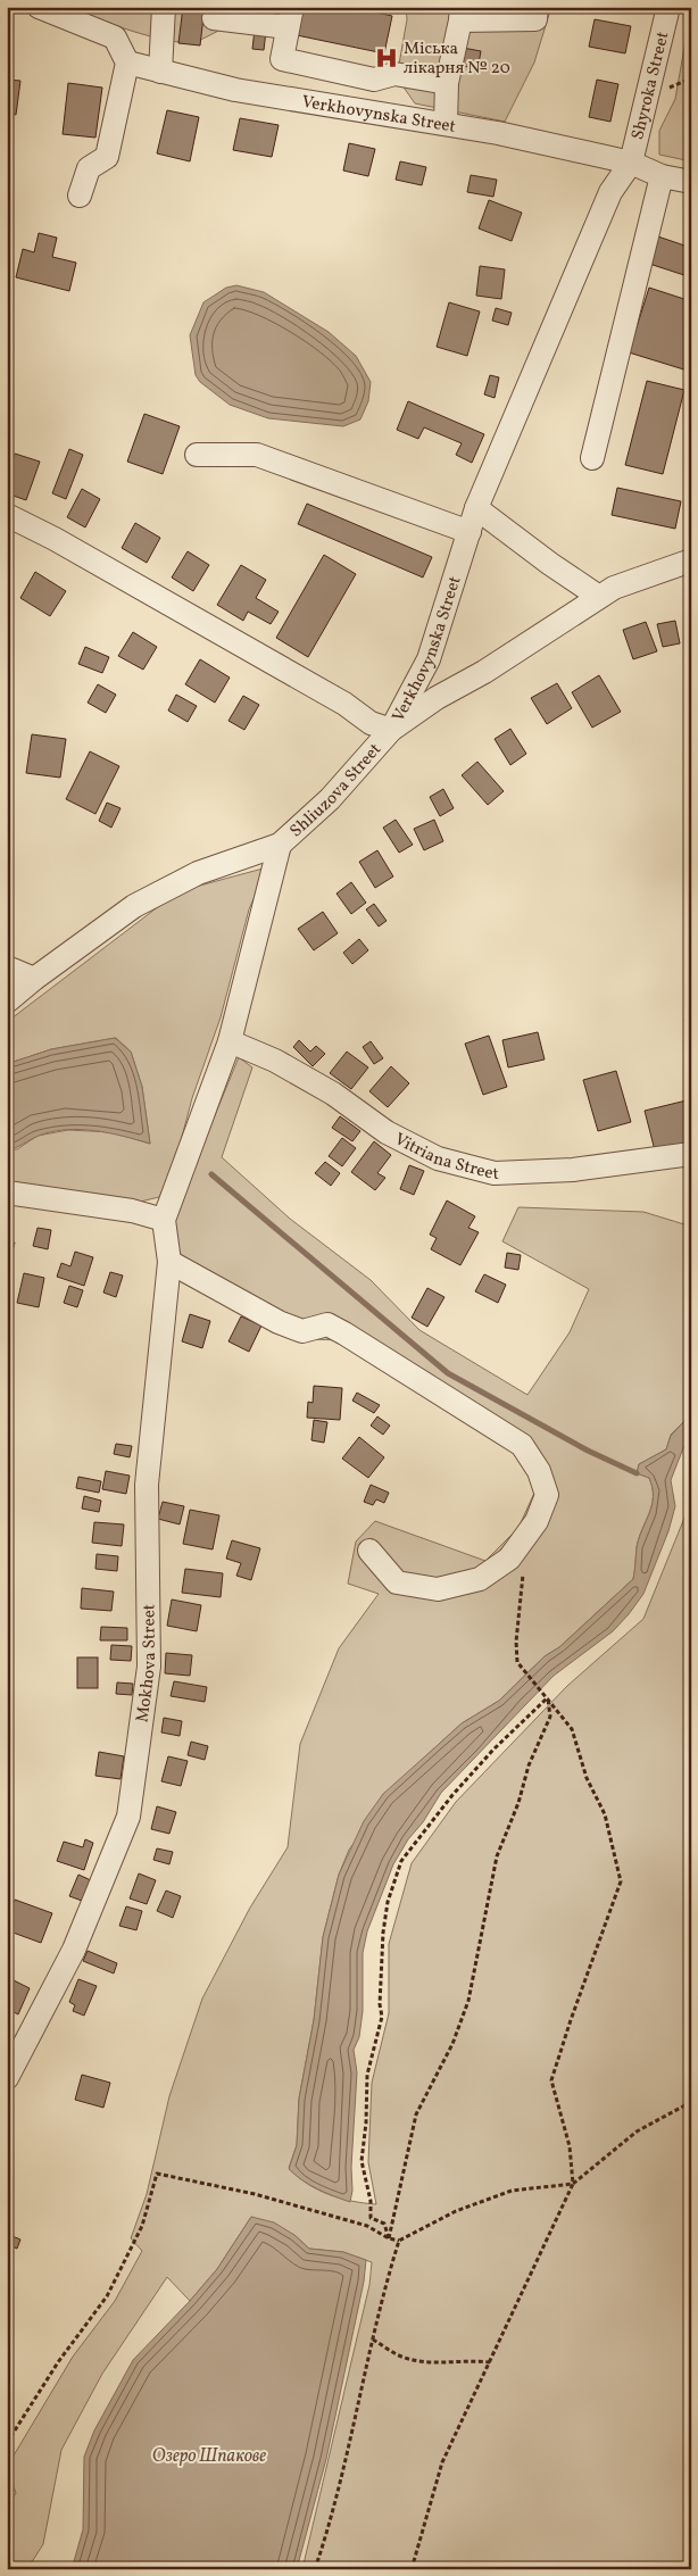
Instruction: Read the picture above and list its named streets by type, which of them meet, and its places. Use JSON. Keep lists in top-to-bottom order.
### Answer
{
  "streets": {
    "street": [
      "Shyroka Street",
      "Verkhovynska Street",
      "Shliuzova Street",
      "Vitriana Street",
      "Mokhova Street"
    ]
  },
  "crossings": [
    ["Shyroka Street", "Verkhovynska Street"],
    ["Verkhovynska Street", "Shliuzova Street"]
  ],
  "water": ["Озеро Шпакове"],
  "places": {
    "hospital": ["Міська лікарня № 20"]
  }
}
